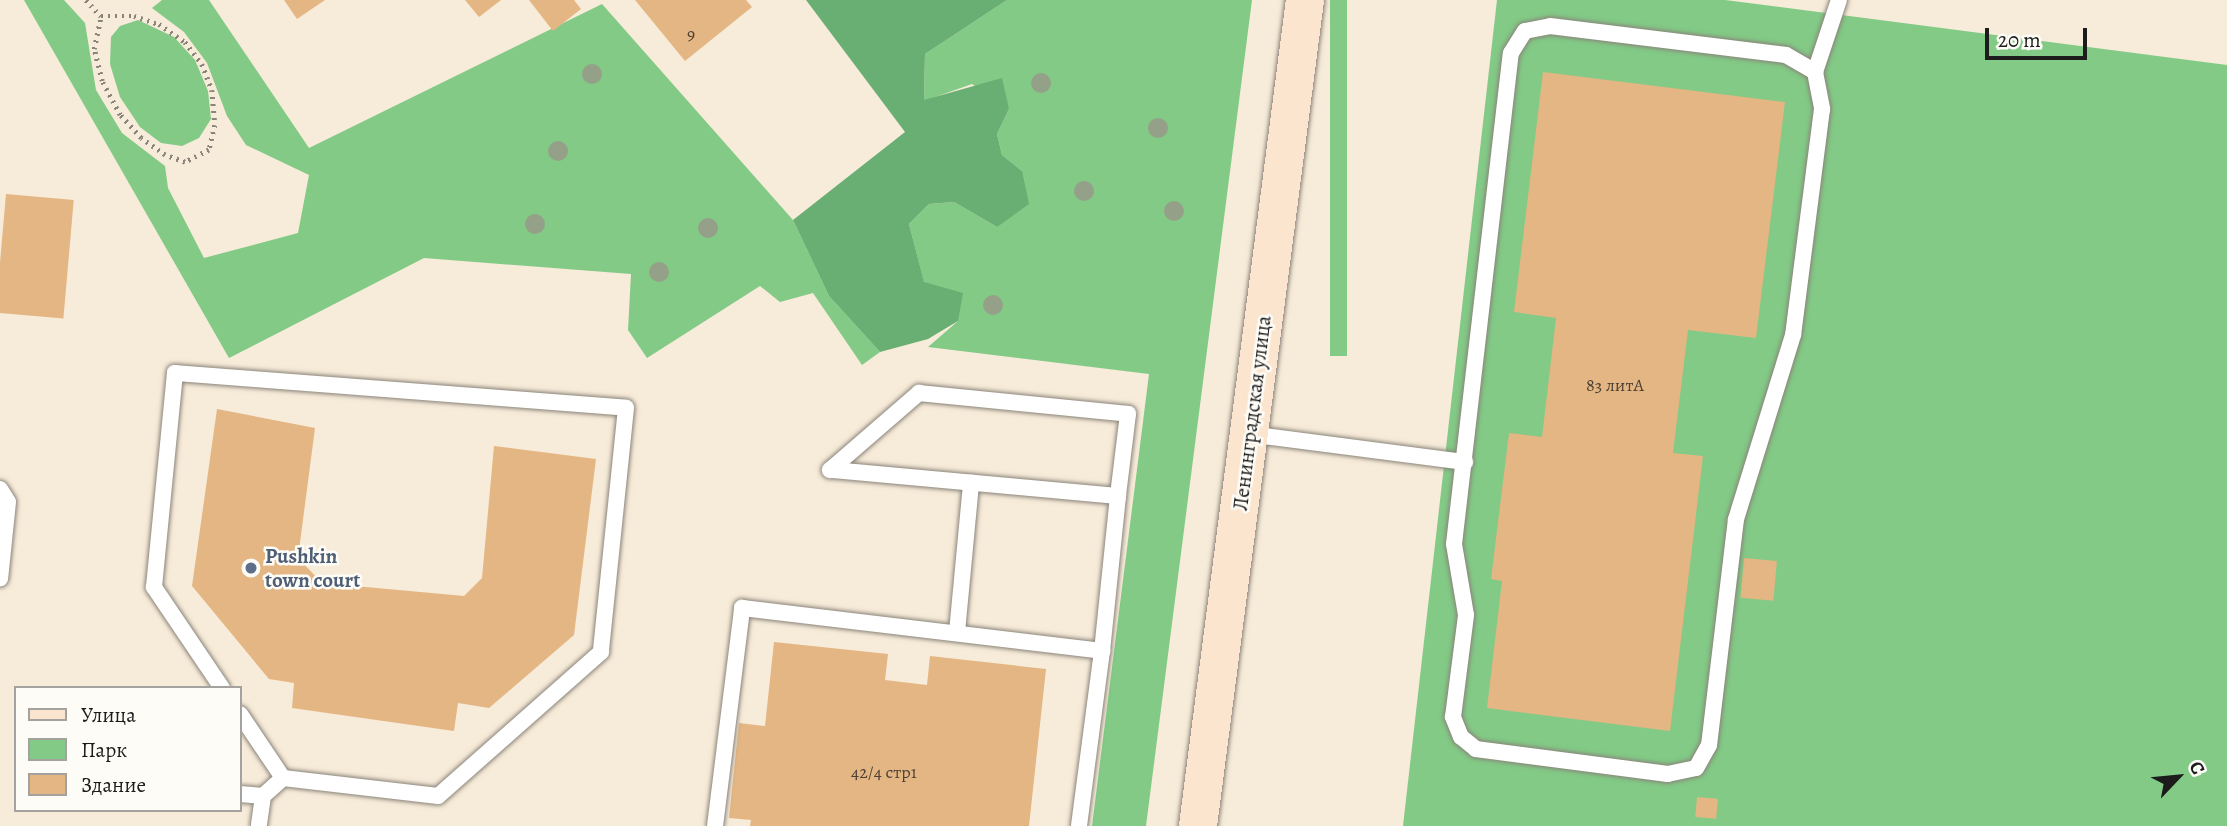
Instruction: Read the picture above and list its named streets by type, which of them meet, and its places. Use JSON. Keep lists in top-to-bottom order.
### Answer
{
  "streets": {
    "street": ["Ленинградская улица"]
  },
  "places": ["Pushkin town court"],
  "house_numbers": ["9", "83 литА", "42/4 стр1"],
  "legend": ["Улица", "Парк", "Здание"],
  "scale_bar": "20 m",
  "north": "top right"
}
